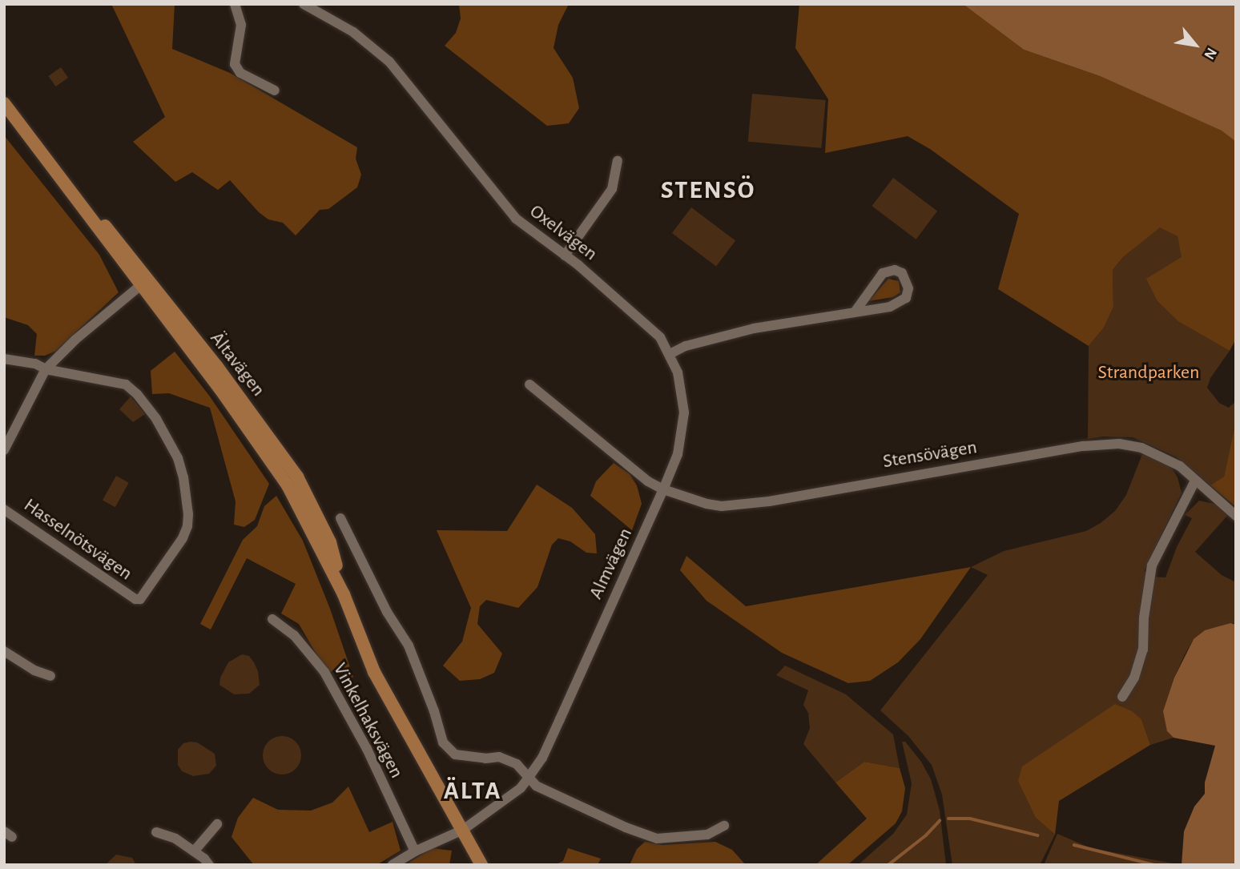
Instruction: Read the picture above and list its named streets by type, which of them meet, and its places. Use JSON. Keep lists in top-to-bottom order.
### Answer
{
  "streets": {
    "main road": ["Ältavägen"],
    "street": [
      "Oxelvägen",
      "Stensövägen",
      "Hasselnötsvägen",
      "Almvägen",
      "Vinkelhaksvägen"
    ]
  },
  "crossings": [
    ["Oxelvägen", "Almvägen"],
    ["Ältavägen", "Almvägen"],
    ["Stensövägen", "Almvägen"],
    ["Almvägen", "Vinkelhaksvägen"]
  ],
  "districts": ["STENSÖ", "ÄLTA"],
  "parks": ["Strandparken"],
  "north": "bottom right"
}
